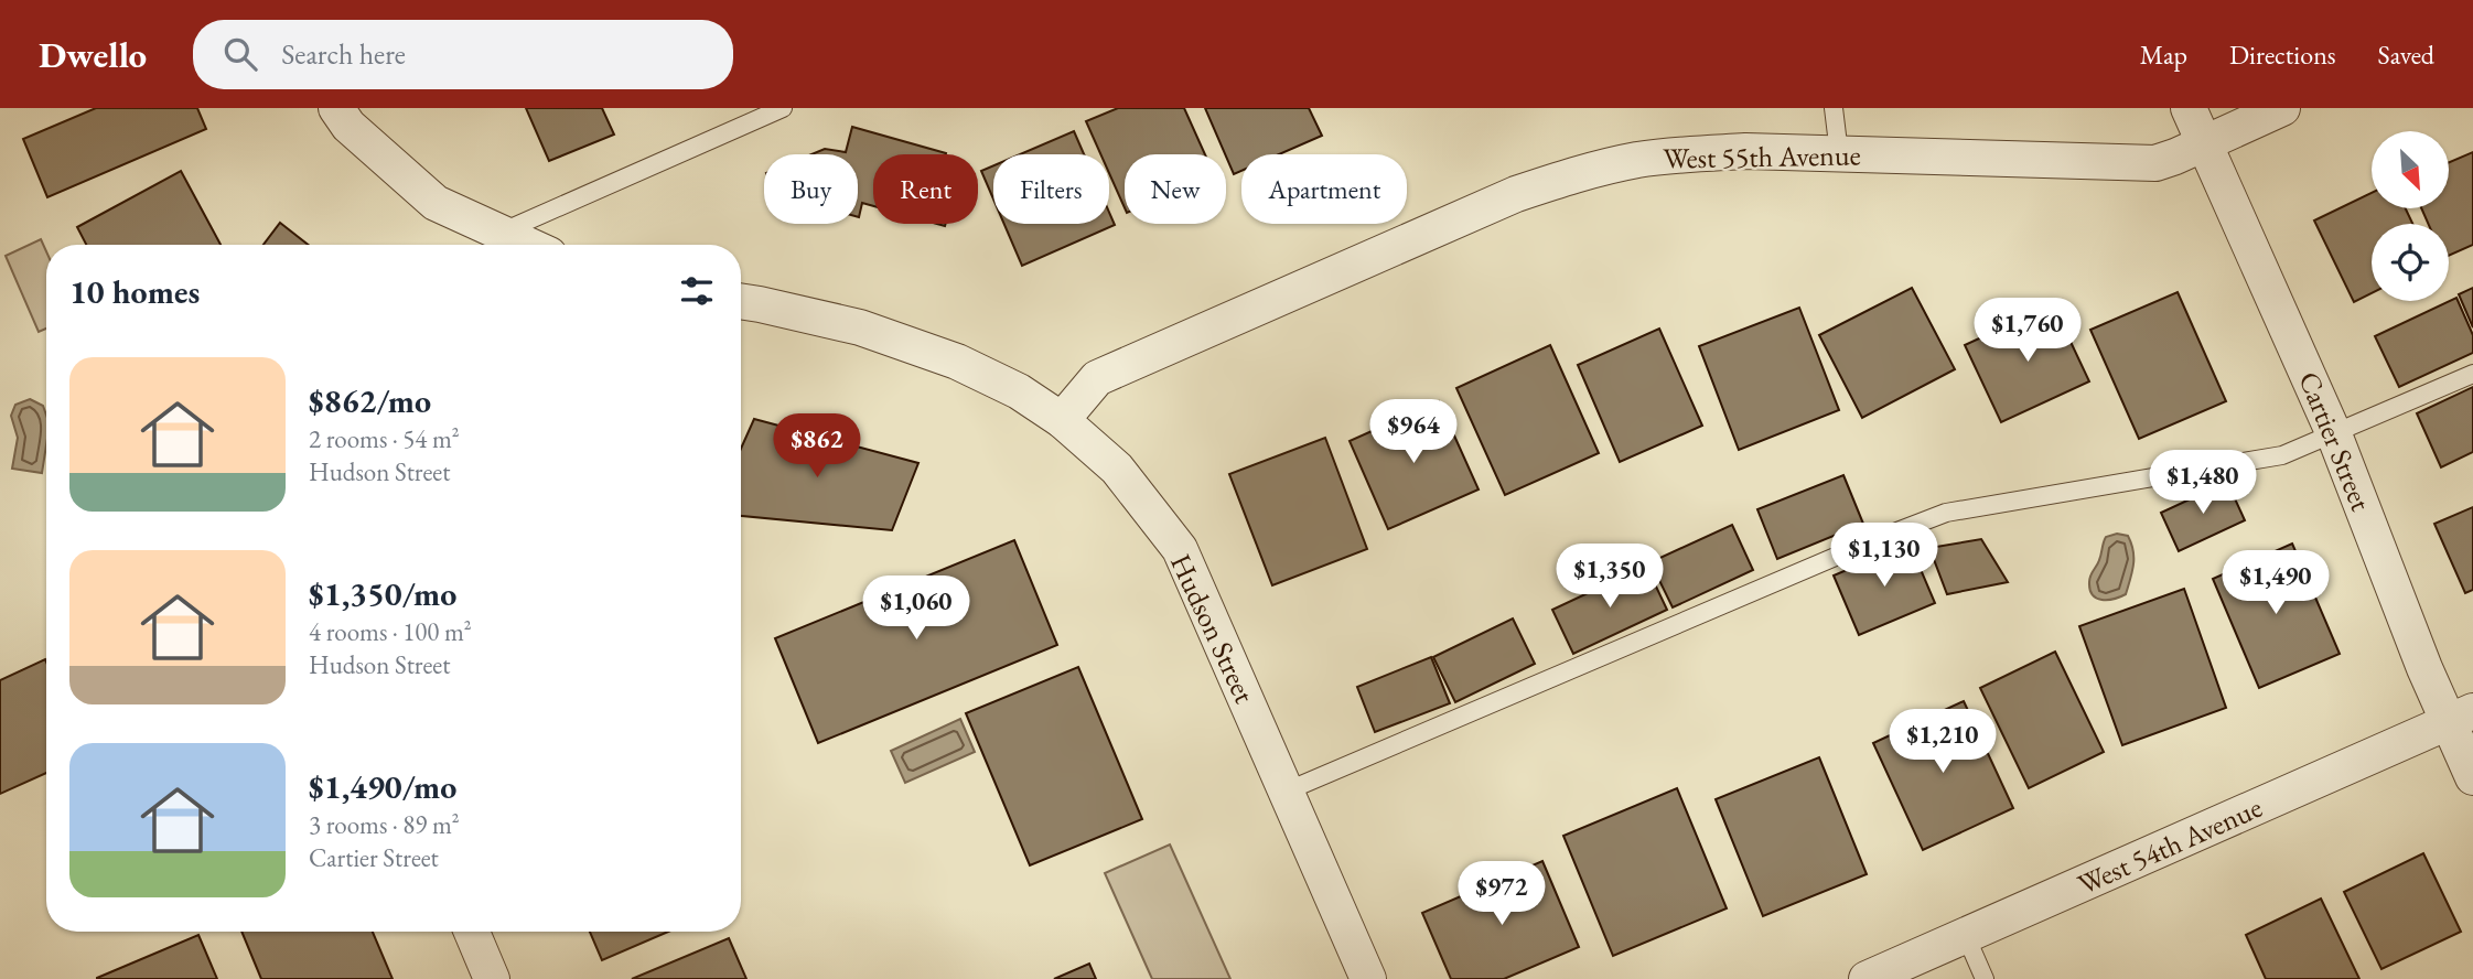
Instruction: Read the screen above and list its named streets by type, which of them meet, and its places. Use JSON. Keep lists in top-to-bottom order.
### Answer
{
  "streets": {
    "street": [
      "West 55th Avenue",
      "Cartier Street",
      "Hudson Street",
      "West 54th Avenue"
    ]
  },
  "crossings": [
    ["West 55th Avenue", "Cartier Street"],
    ["West 55th Avenue", "Hudson Street"],
    ["Cartier Street", "West 54th Avenue"]
  ],
  "north": "bottom right",
  "page": {
    "header": "Dwello",
    "search": "Search here",
    "nav": ["Map", "Directions", "Saved"],
    "chip": [
      "Buy",
      "Rent",
      "Filters",
      "New",
      "Apartment"
    ],
    "heading": "10 homes",
    "price": [
      "$1,760",
      "$964",
      "$862",
      "$1,480",
      "$1,130",
      "$1,350",
      "$1,490",
      "$1,060",
      "$1,210",
      "$972"
    ],
    "list": [
      {
        "name": "$862/mo",
        "note": "2 rooms · 54 m² · Hudson Street"
      },
      {
        "name": "$1,350/mo",
        "note": "4 rooms · 100 m² · Hudson Street"
      },
      {
        "name": "$1,490/mo",
        "note": "3 rooms · 89 m² · Cartier Street"
      }
    ]
  }
}
